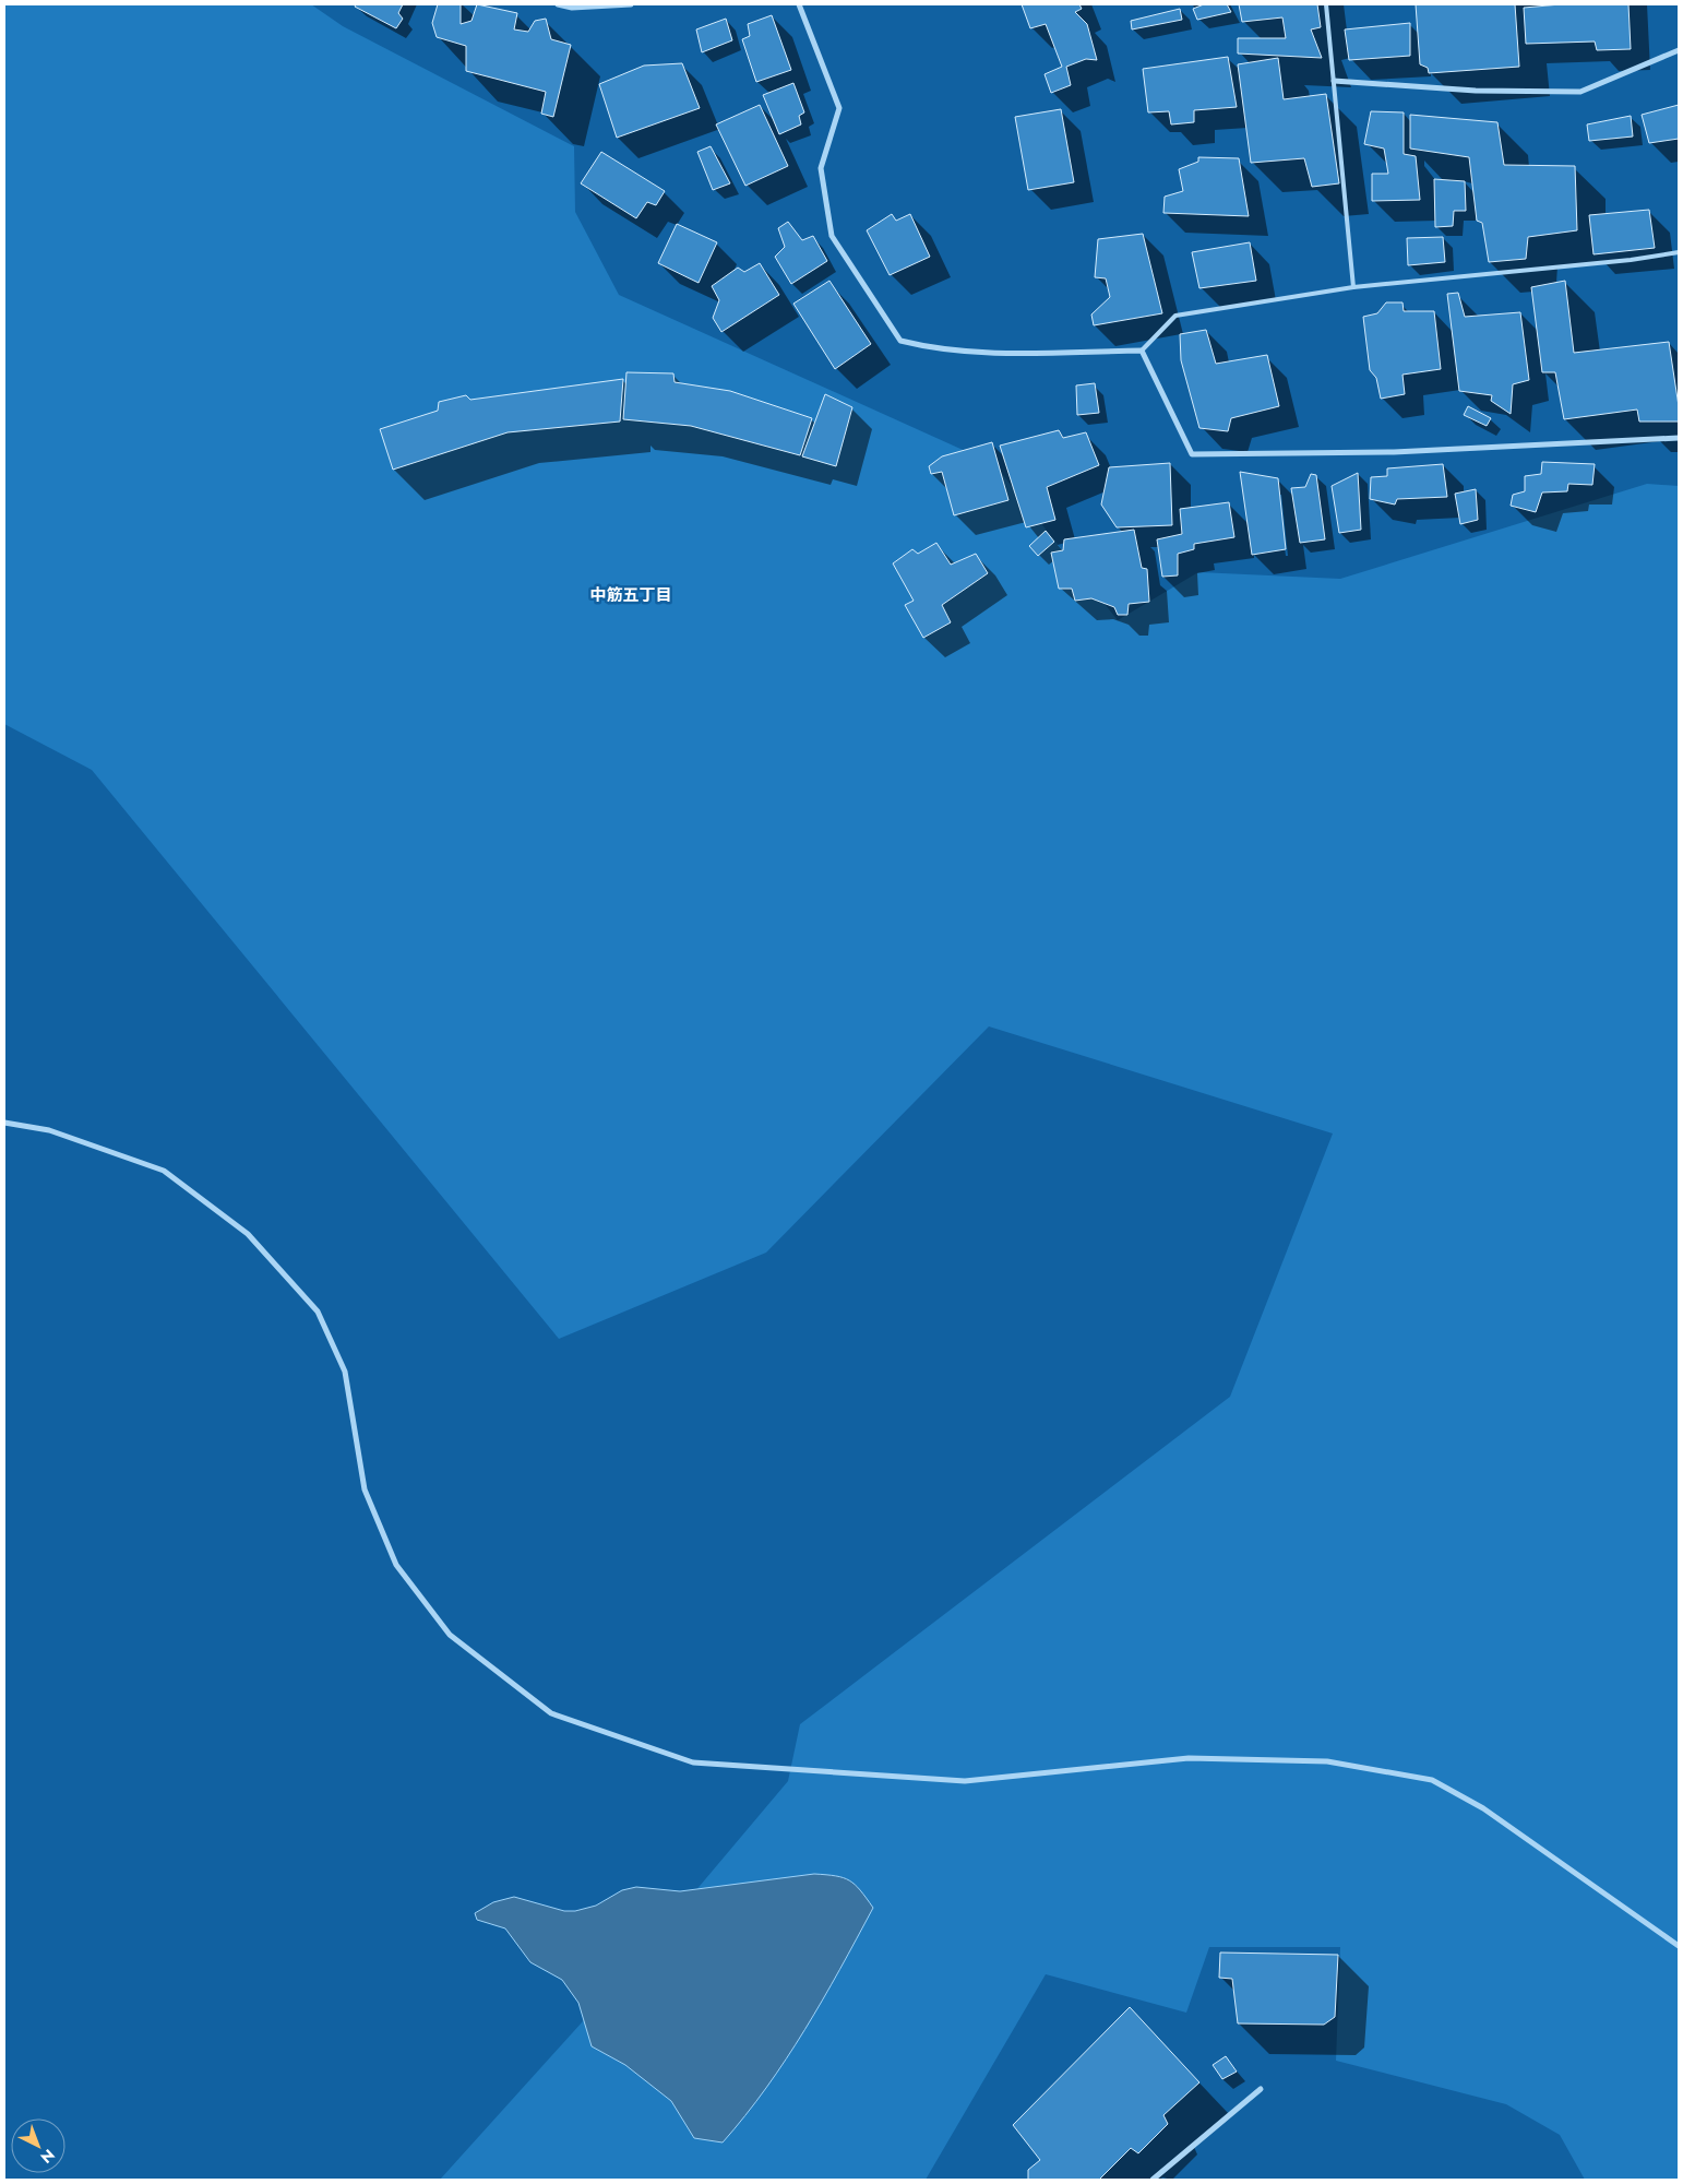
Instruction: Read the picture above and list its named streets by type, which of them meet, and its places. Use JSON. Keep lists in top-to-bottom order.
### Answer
{
  "districts": ["中筋五丁目"],
  "north": "bottom right"
}
